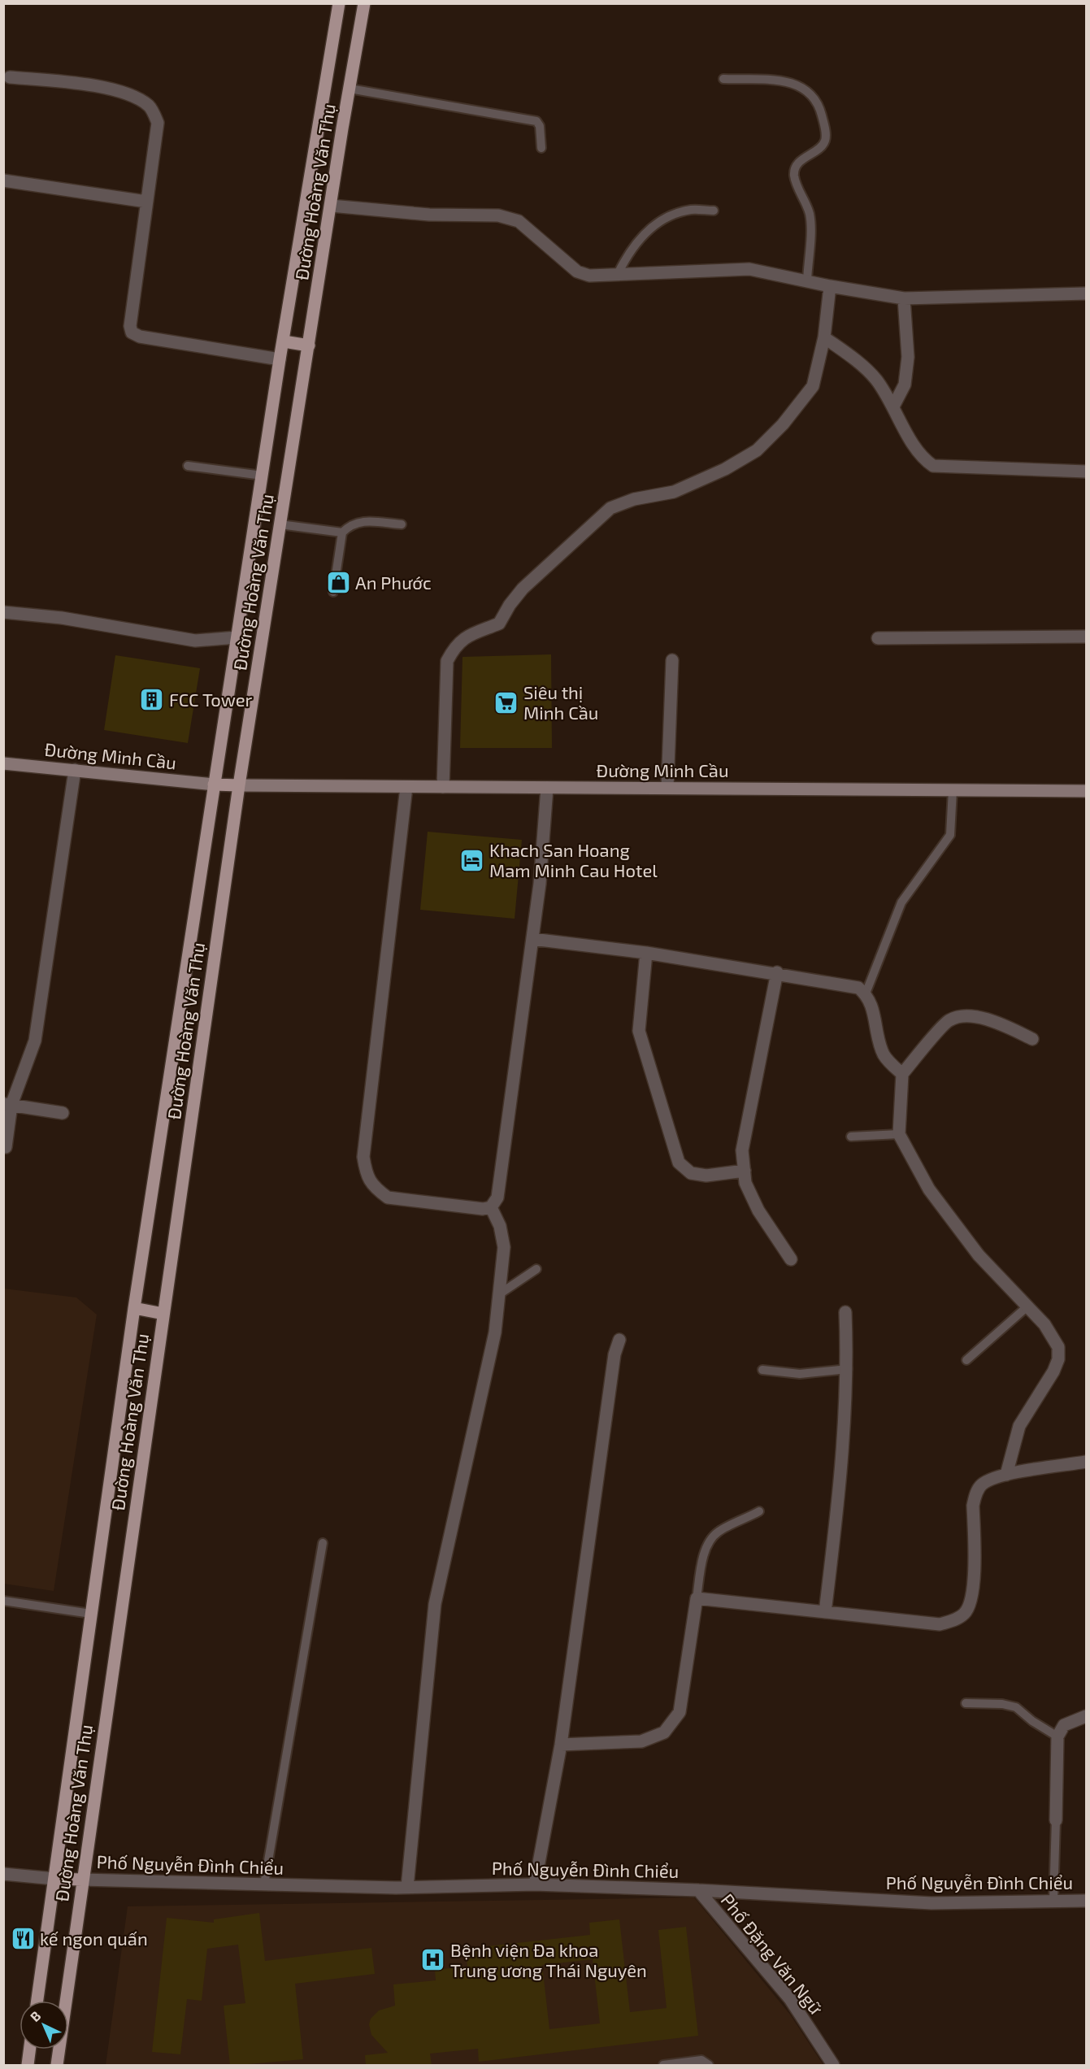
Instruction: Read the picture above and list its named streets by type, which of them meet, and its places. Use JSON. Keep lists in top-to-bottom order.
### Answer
{
  "streets": {
    "main road": ["Đường Hoàng Văn Thụ"],
    "street": ["Đường Minh Cầu", "Phố Nguyễn Đình Chiểu", "Phố Đặng Văn Ngữ"]
  },
  "crossings": [
    ["Đường Hoàng Văn Thụ", "Đường Minh Cầu"],
    ["Đường Hoàng Văn Thụ", "Phố Nguyễn Đình Chiểu"],
    ["Phố Nguyễn Đình Chiểu", "Phố Đặng Văn Ngữ"]
  ],
  "places": {
    "shop": ["An Phước"],
    "building": ["FCC Tower"],
    "supermarket": ["Siêu thị Minh Cầu"],
    "hotel": ["Khach San Hoang Mam Minh Cau Hotel"],
    "restaurant": ["kế ngon quấn"],
    "hospital": ["Bệnh viện Đa khoa Trung ương Thái Nguyên"]
  },
  "north": "top left"
}
